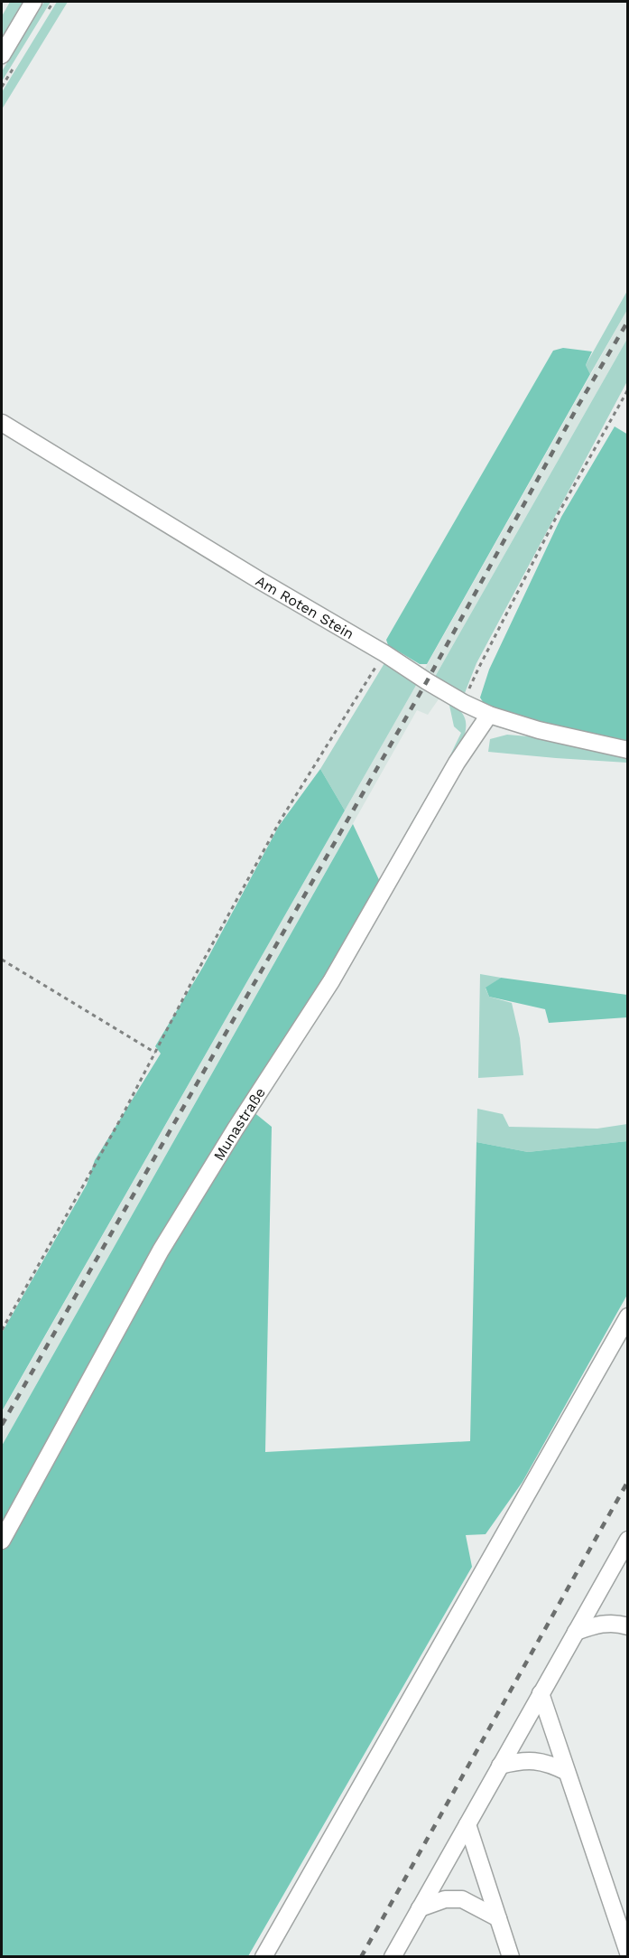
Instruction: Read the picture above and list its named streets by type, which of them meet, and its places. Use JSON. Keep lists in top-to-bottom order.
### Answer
{
  "streets": {
    "street": ["Am Roten Stein", "Munastraße"]
  },
  "crossings": [
    ["Am Roten Stein", "Munastraße"]
  ]
}
